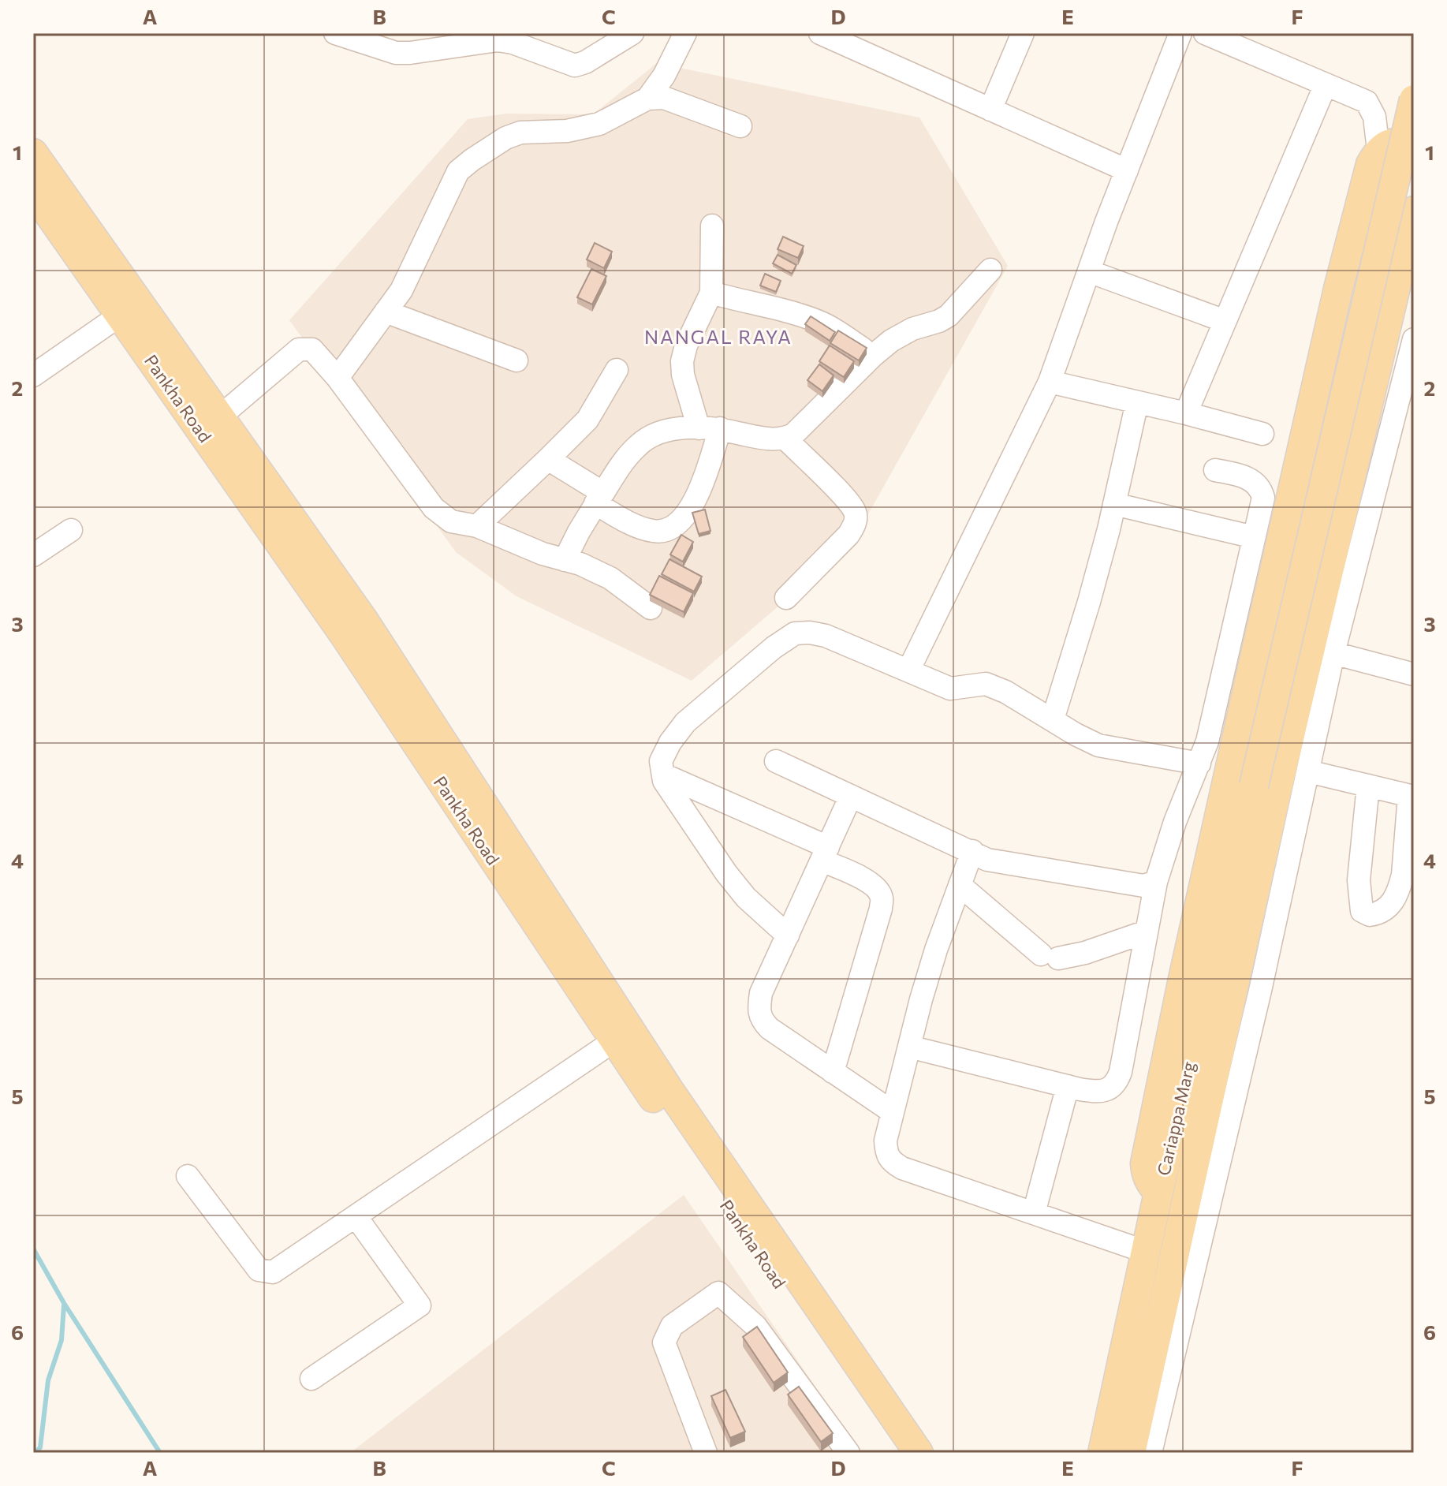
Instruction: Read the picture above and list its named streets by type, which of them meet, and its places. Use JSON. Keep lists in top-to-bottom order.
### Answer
{
  "streets": {
    "main road": ["Pankha Road", "Cariappa Marg"]
  },
  "districts": ["NANGAL RAYA"],
  "grid": {
    "columns": [
      "A",
      "B",
      "C",
      "D",
      "E",
      "F"
    ],
    "rows": [
      "1",
      "2",
      "3",
      "4",
      "5",
      "6"
    ]
  }
}
